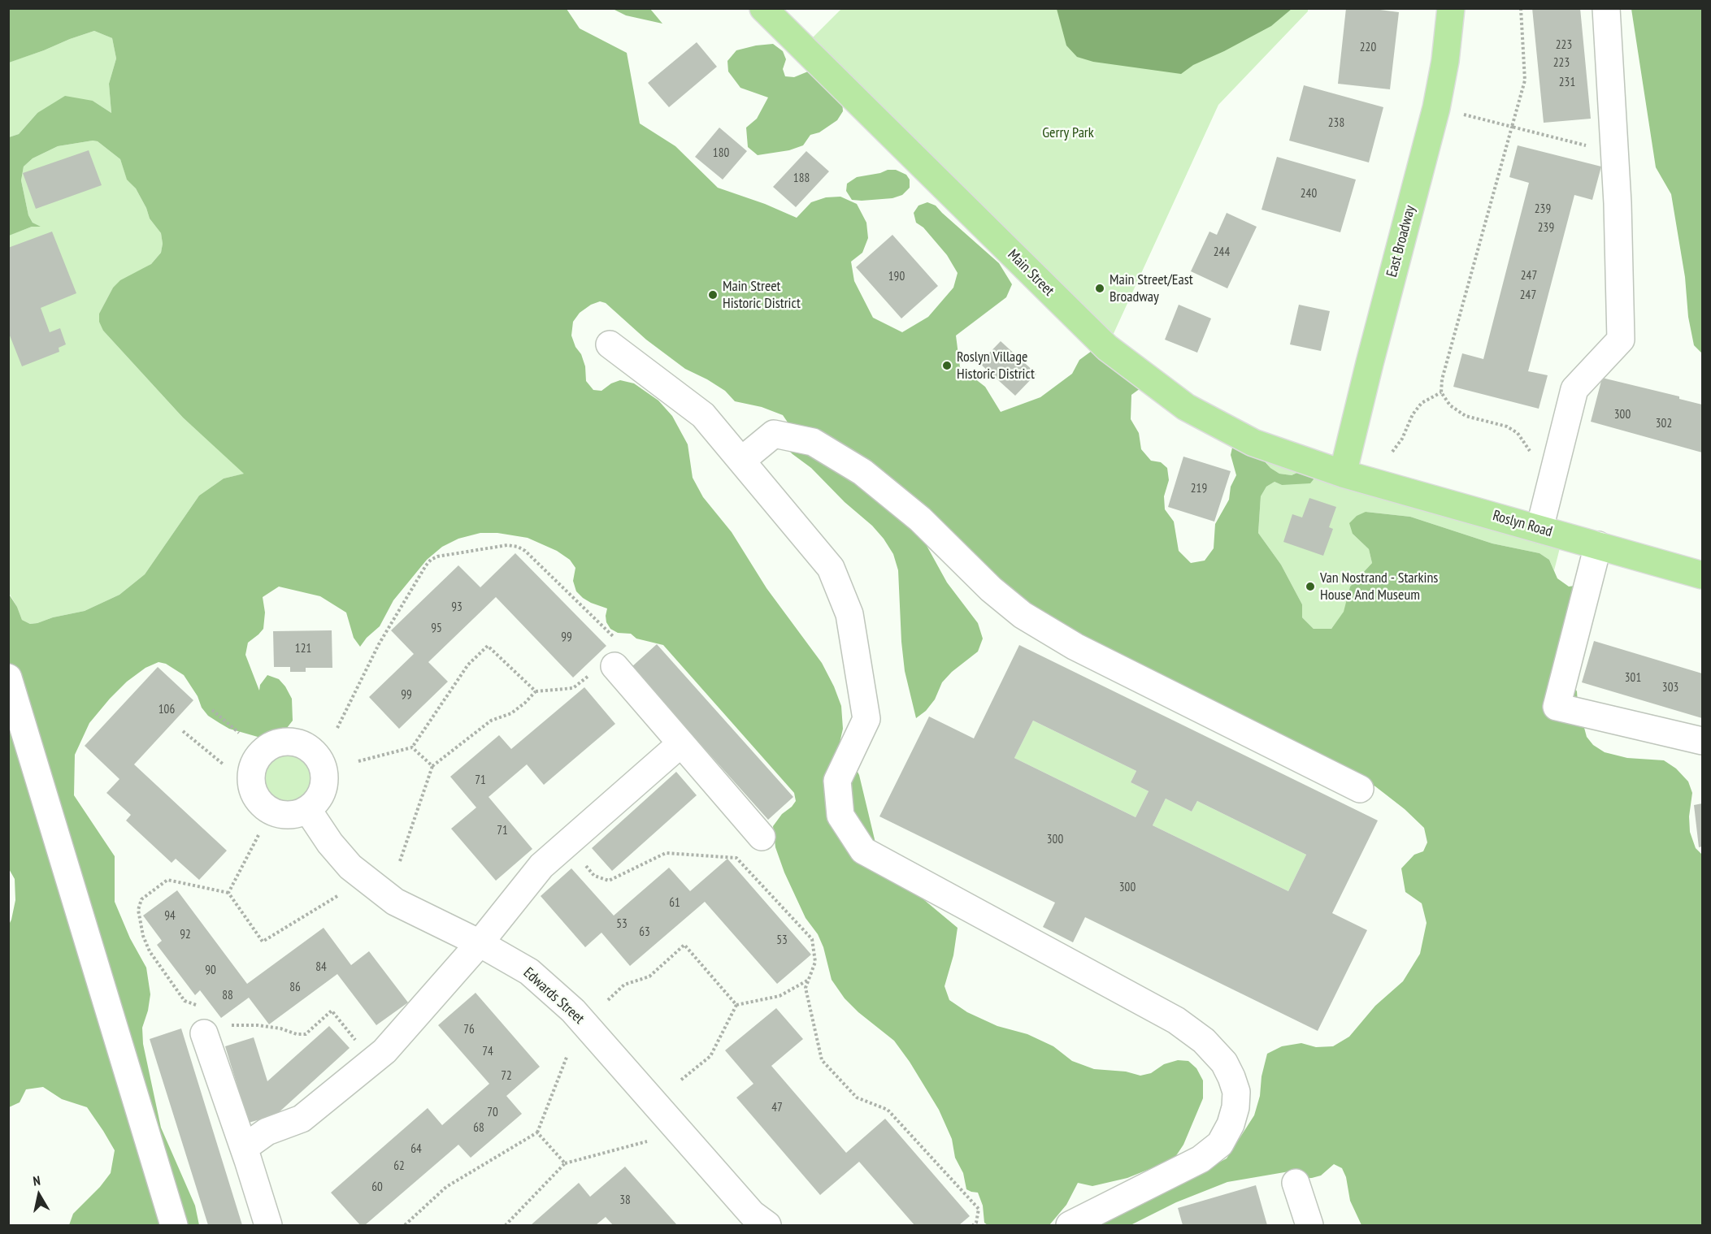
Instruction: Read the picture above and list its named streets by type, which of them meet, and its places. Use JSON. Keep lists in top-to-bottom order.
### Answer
{
  "streets": {
    "main road": ["East Broadway", "Main Street", "Roslyn Road"],
    "street": ["Edwards Street"]
  },
  "crossings": [
    ["East Broadway", "Main Street"],
    ["East Broadway", "Roslyn Road"],
    ["Main Street", "Roslyn Road"]
  ],
  "parks": ["Gerry Park"],
  "places": [
    "Main Street/East Broadway",
    "Main Street Historic District",
    "Roslyn Village Historic District",
    "Van Nostrand - Starkins House And Museum"
  ],
  "house_numbers": [
    "223",
    "220",
    "223",
    "231",
    "238",
    "180",
    "188",
    "240",
    "239",
    "239",
    "244",
    "247",
    "190",
    "247",
    "300",
    "302",
    "219",
    "93",
    "95",
    "99",
    "121",
    "301",
    "303",
    "99",
    "106",
    "71",
    "71",
    "300",
    "300",
    "61",
    "94",
    "53",
    "63",
    "92",
    "53",
    "84",
    "90",
    "86",
    "88",
    "76",
    "74",
    "72",
    "47",
    "70",
    "68",
    "64",
    "62",
    "60",
    "38"
  ],
  "north": "top"
}
